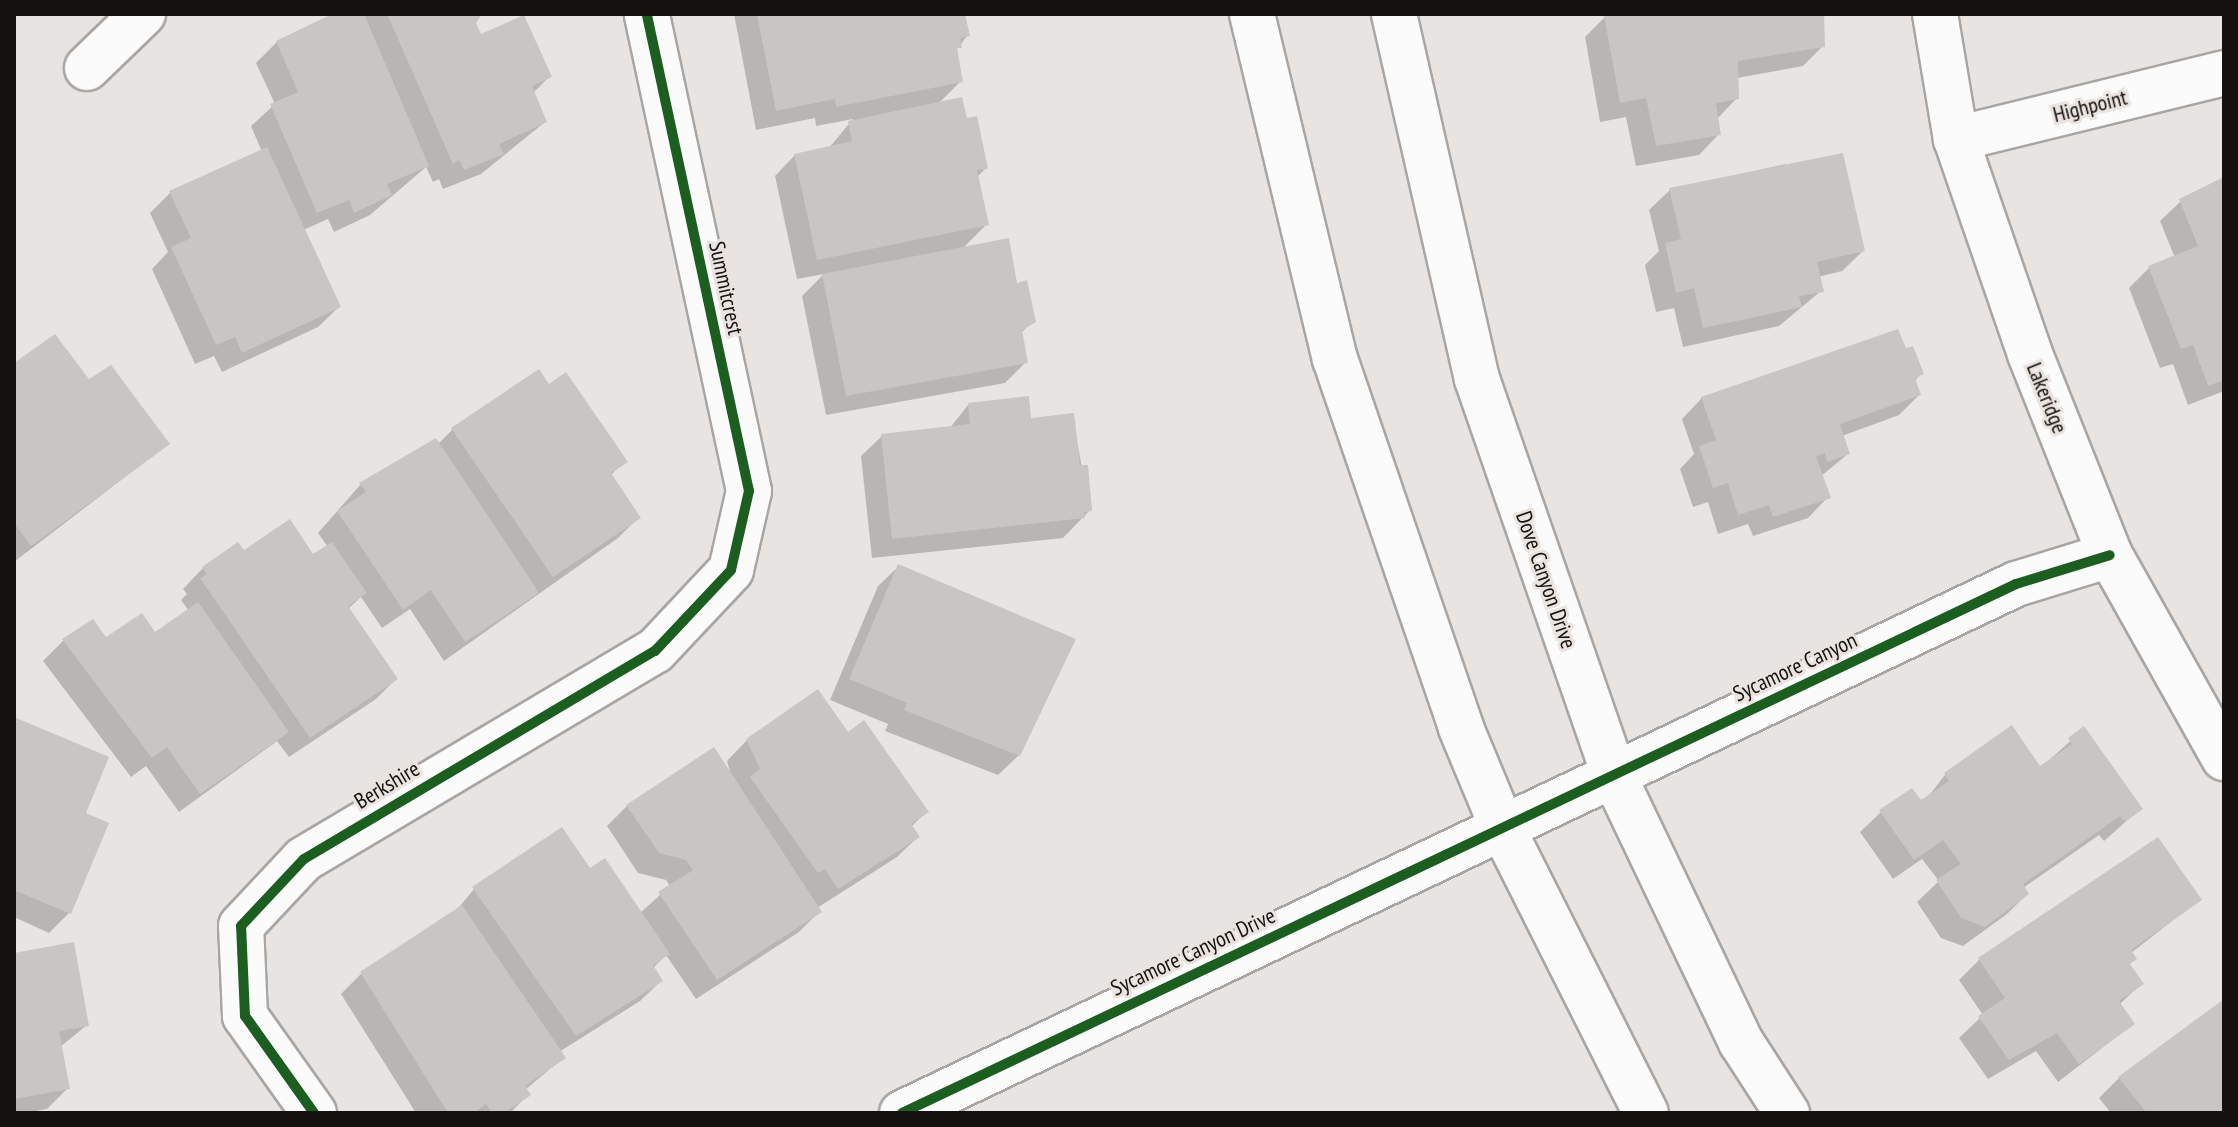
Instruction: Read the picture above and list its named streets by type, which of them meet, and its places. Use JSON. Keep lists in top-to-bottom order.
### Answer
{
  "streets": {
    "street": [
      "Highpoint",
      "Summitcrest",
      "Lakeridge",
      "Dove Canyon Drive",
      "Sycamore Canyon",
      "Berkshire",
      "Sycamore Canyon Drive"
    ]
  },
  "crossings": [
    ["Highpoint", "Lakeridge"],
    ["Summitcrest", "Berkshire"],
    ["Lakeridge", "Sycamore Canyon"],
    ["Dove Canyon Drive", "Sycamore Canyon"],
    ["Sycamore Canyon", "Sycamore Canyon Drive"]
  ]
}
